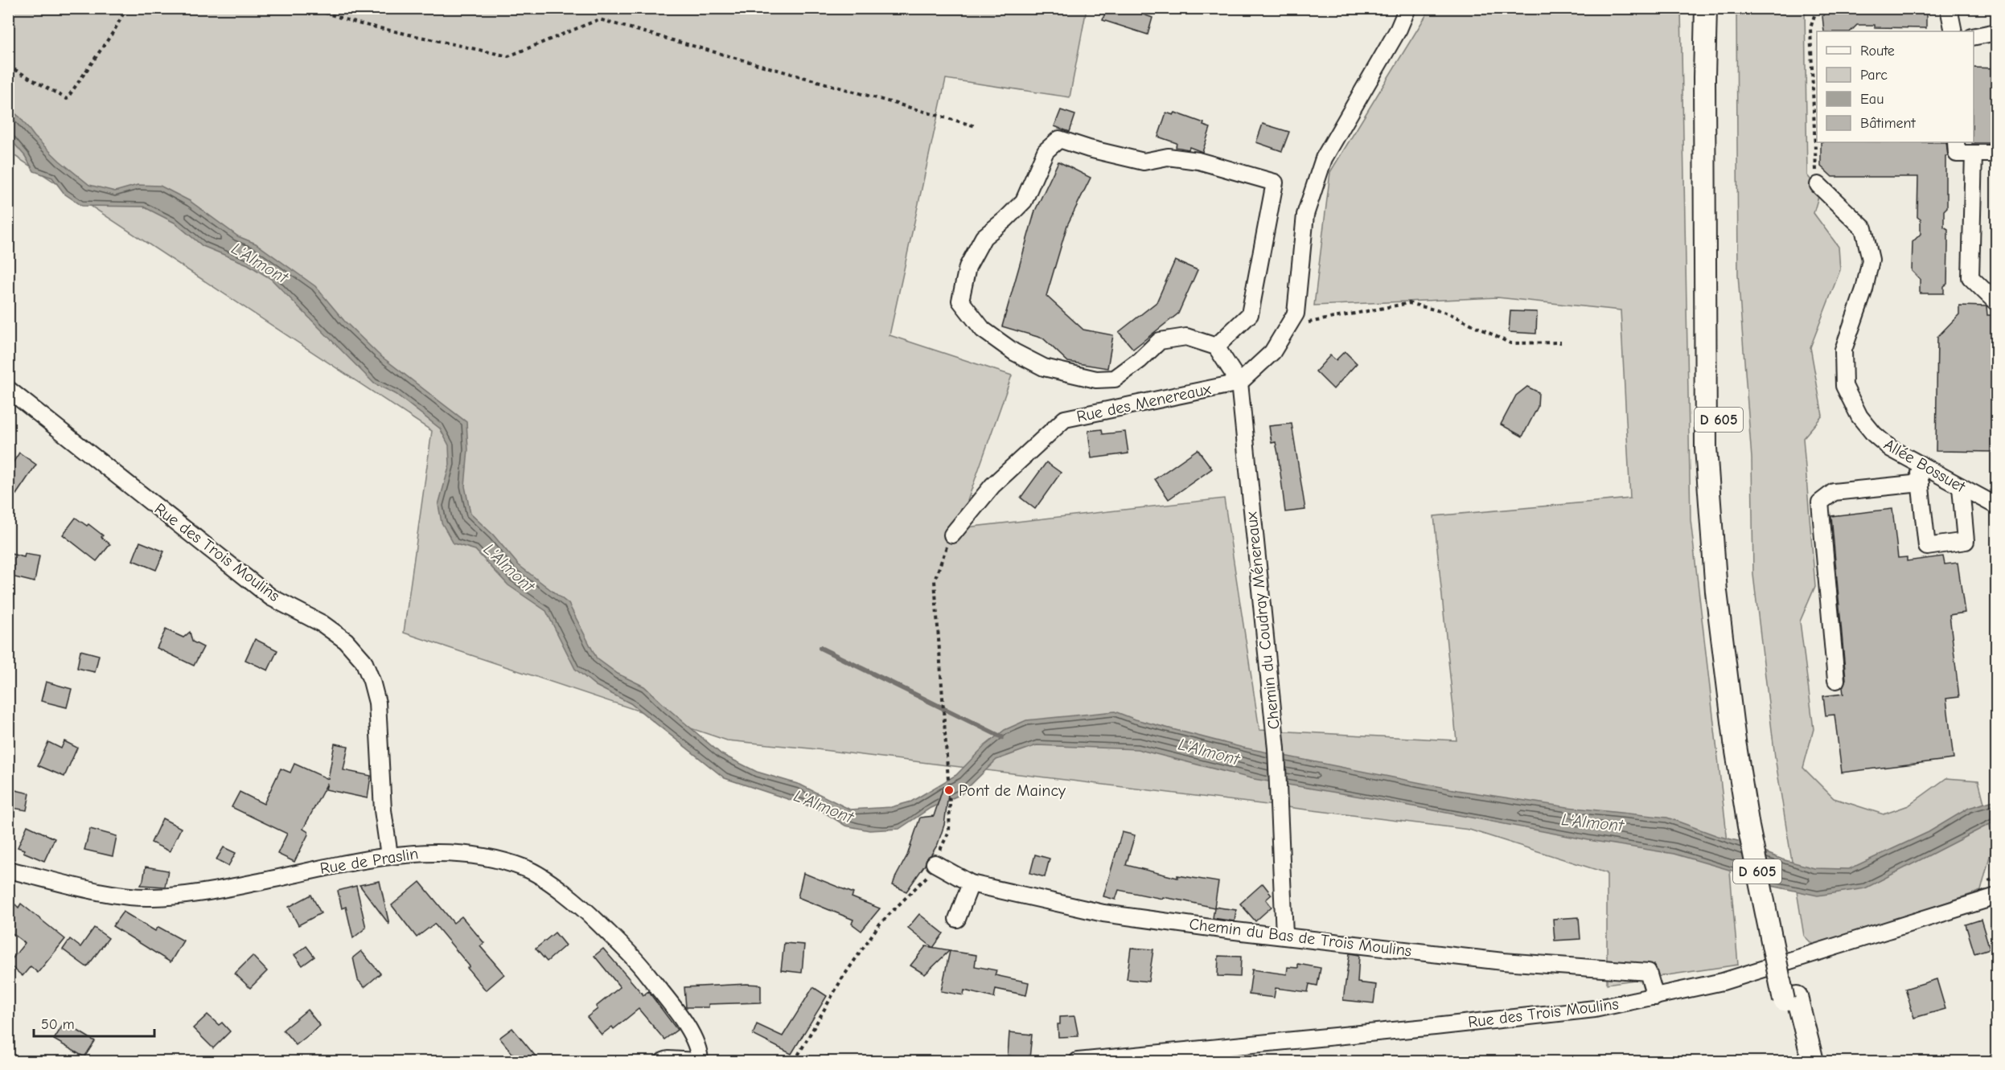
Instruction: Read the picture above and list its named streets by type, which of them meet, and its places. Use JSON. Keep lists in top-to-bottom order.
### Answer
{
  "streets": {
    "main road": ["D 605"],
    "street": [
      "Rue des Menereaux",
      "Allée Bossuet",
      "Rue des Trois Moulins",
      "Chemin du Coudray Ménereaux",
      "Rue de Praslin",
      "Chemin du Bas de Trois Moulins"
    ]
  },
  "crossings": [
    ["Rue des Menereaux", "Chemin du Coudray Ménereaux"],
    ["Rue des Trois Moulins", "Rue de Praslin"],
    ["Rue des Trois Moulins", "Chemin du Bas de Trois Moulins"],
    ["Chemin du Coudray Ménereaux", "Chemin du Bas de Trois Moulins"]
  ],
  "water": ["L'Almont"],
  "places": ["Pont de Maincy"],
  "legend": [
    "Route",
    "Parc",
    "Eau",
    "Bâtiment"
  ],
  "scale_bar": "50 m"
}
